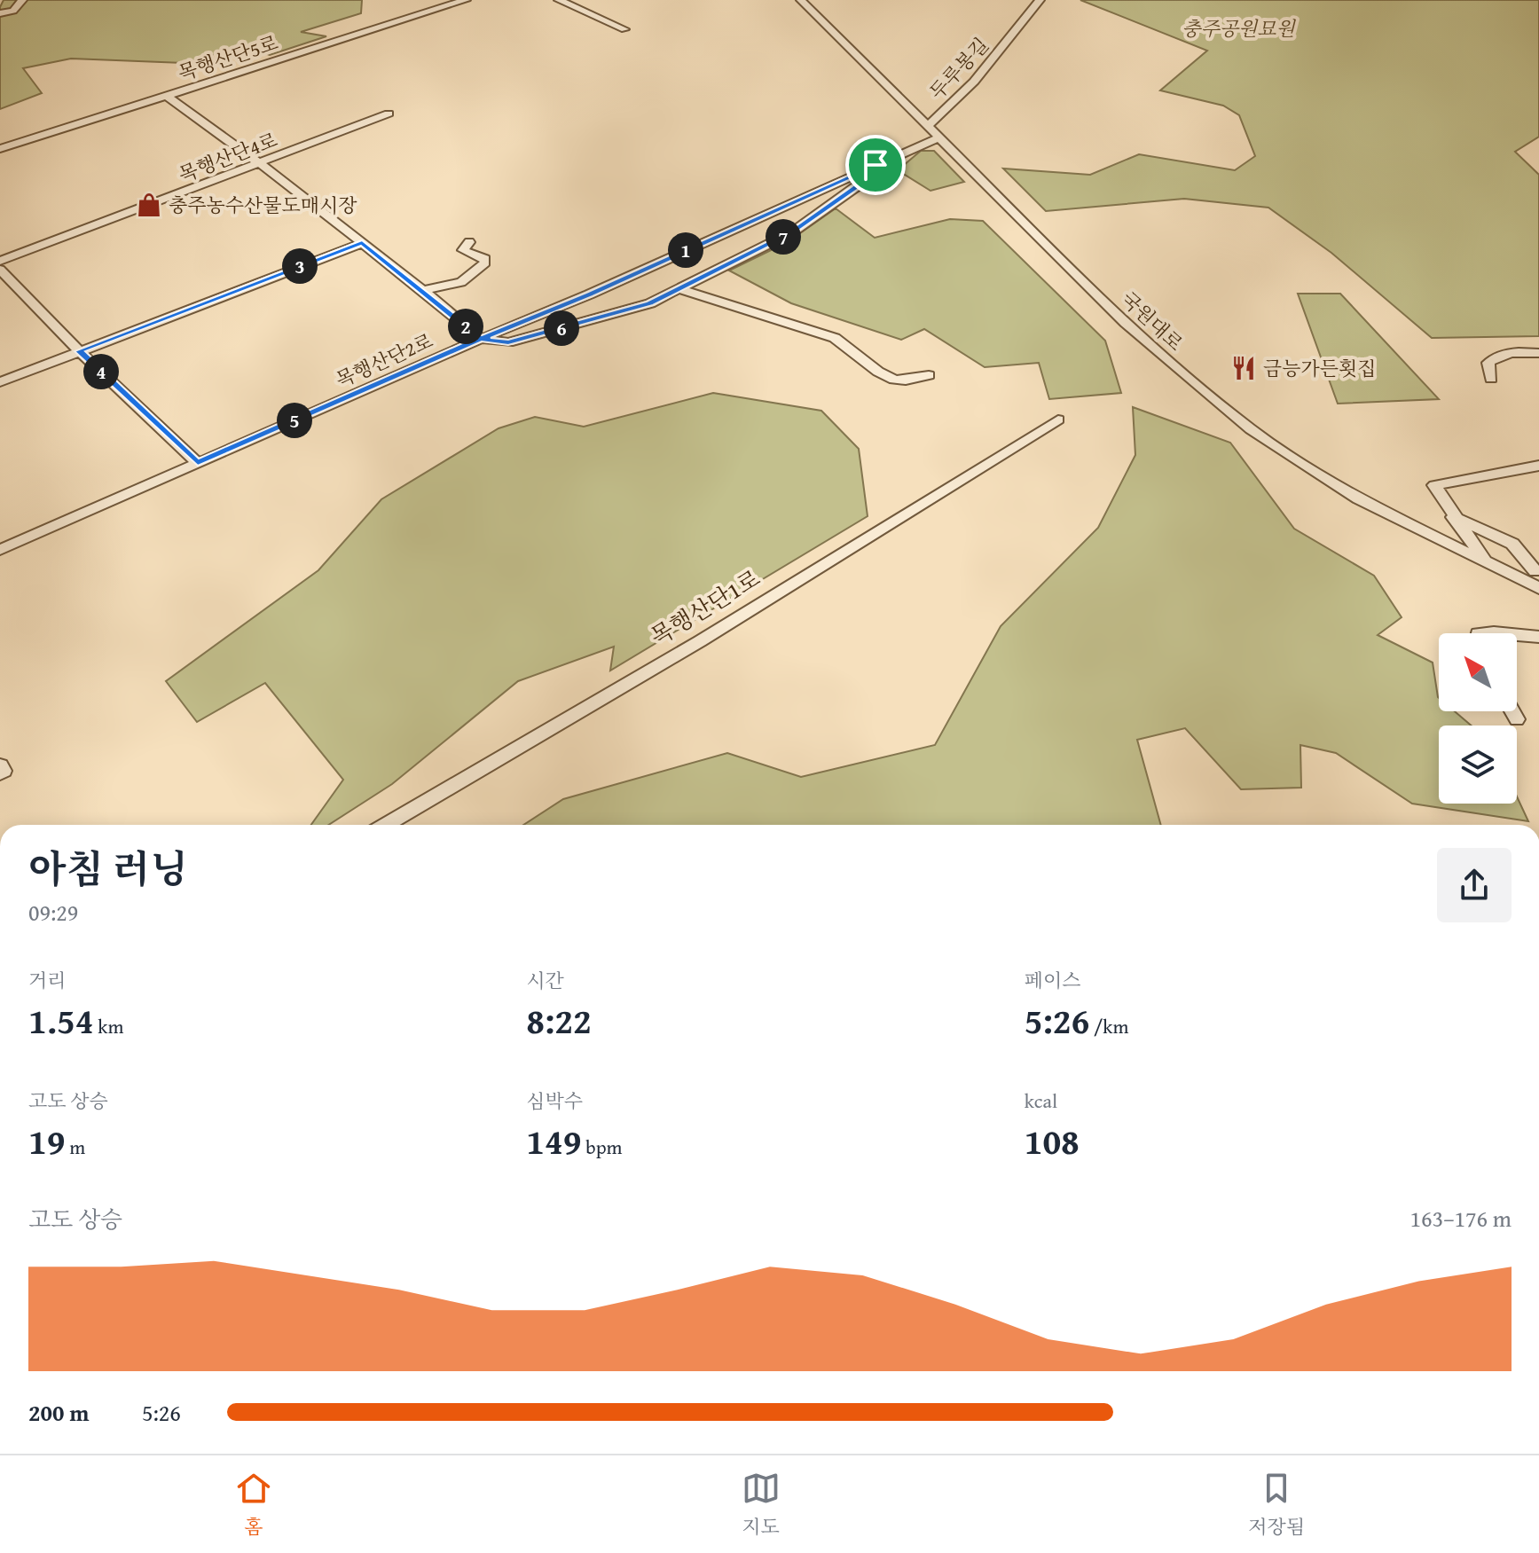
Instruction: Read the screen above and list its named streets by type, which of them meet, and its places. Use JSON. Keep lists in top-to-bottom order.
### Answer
{
  "streets": {
    "street": [
      "목행산단5로",
      "두루봉길",
      "목행산단4로",
      "국원대로",
      "목행산단2로",
      "목행산단1로"
    ]
  },
  "crossings": [
    ["두루봉길", "국원대로"],
    ["국원대로", "목행산단2로"]
  ],
  "parks": ["충주공원묘원"],
  "places": {
    "shop": ["충주농수산물도매시장"],
    "restaurant": ["금능가든횟집"]
  },
  "north": "top left",
  "page": {
    "pins": [
      "7",
      "1",
      "3",
      "2",
      "6",
      "4",
      "5"
    ],
    "heading": ["아침 러닝", "09:29"],
    "stats": [
      ["거리", "1.54 km"],
      ["시간", "8:22"],
      ["페이스", "5:26 /km"],
      ["고도 상승", "19 m"],
      ["심박수", "149 bpm"],
      ["kcal", "108"]
    ],
    "chart": ["고도 상승", "163–176 m"],
    "list": [
      {
        "name": "200 m",
        "note": "5:26"
      }
    ],
    "tabs": ["홈", "지도", "저장됨"]
  }
}
